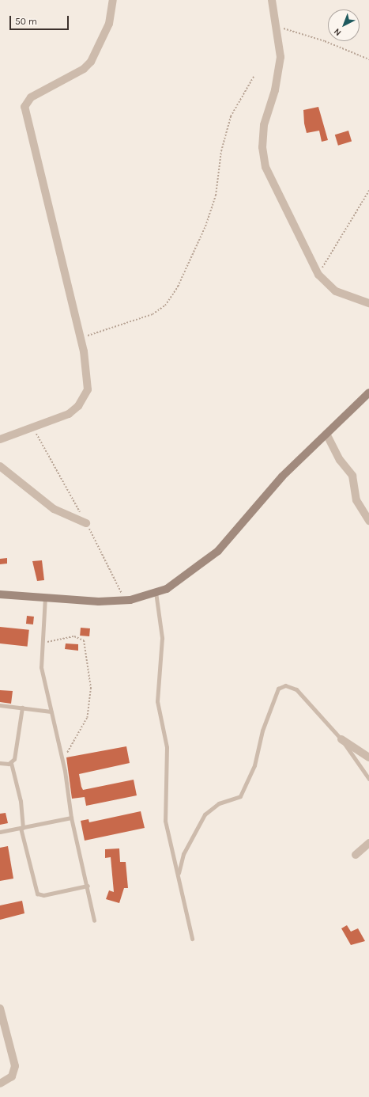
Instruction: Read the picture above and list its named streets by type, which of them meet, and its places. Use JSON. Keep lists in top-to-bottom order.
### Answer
{
  "scale_bar": "50 m",
  "north": "bottom left"
}
